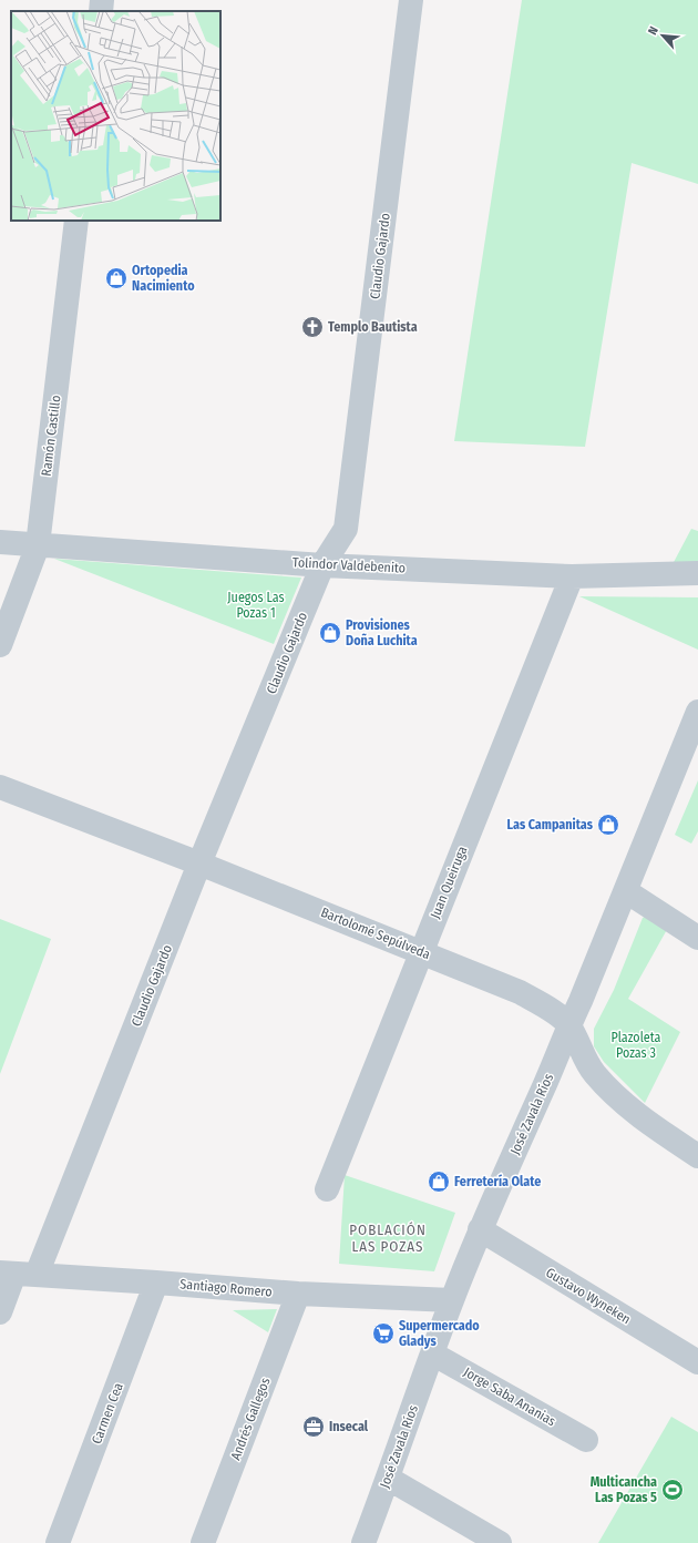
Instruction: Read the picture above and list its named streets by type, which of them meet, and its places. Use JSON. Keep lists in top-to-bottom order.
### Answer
{
  "streets": {
    "street": [
      "Claudio Gajardo",
      "Ramón Castillo",
      "Tolindor Valdebenito",
      "Juan Queiruga",
      "Bartolomé Sepúlveda",
      "José Zavala Ríos",
      "Santiago Romero",
      "Gustavo Wyneken",
      "Jorge Saba Ananias",
      "Carmen Cea",
      "Andrés Gallegos"
    ]
  },
  "crossings": [
    ["Claudio Gajardo", "Tolindor Valdebenito"],
    ["Claudio Gajardo", "Bartolomé Sepúlveda"],
    ["Claudio Gajardo", "Santiago Romero"],
    ["Ramón Castillo", "Tolindor Valdebenito"],
    ["Tolindor Valdebenito", "Juan Queiruga"],
    ["Juan Queiruga", "Bartolomé Sepúlveda"],
    ["Bartolomé Sepúlveda", "José Zavala Ríos"],
    ["José Zavala Ríos", "Santiago Romero"],
    ["José Zavala Ríos", "Gustavo Wyneken"],
    ["José Zavala Ríos", "Jorge Saba Ananias"],
    ["Santiago Romero", "Carmen Cea"],
    ["Santiago Romero", "Andrés Gallegos"]
  ],
  "districts": ["POBLACIÓN LAS POZAS"],
  "parks": ["Juegos Las Pozas 1", "Plazoleta Pozas 3"],
  "places": {
    "shop": [
      "Ortopedia Nacimiento",
      "Provisiones Doña Luchita",
      "Las Campanitas",
      "Ferretería Olate"
    ],
    "church": ["Templo Bautista"],
    "supermarket": ["Supermercado Gladys"],
    "office": ["Insecal"],
    "sports": ["Multicancha Las Pozas 5"]
  },
  "north": "top left"
}
